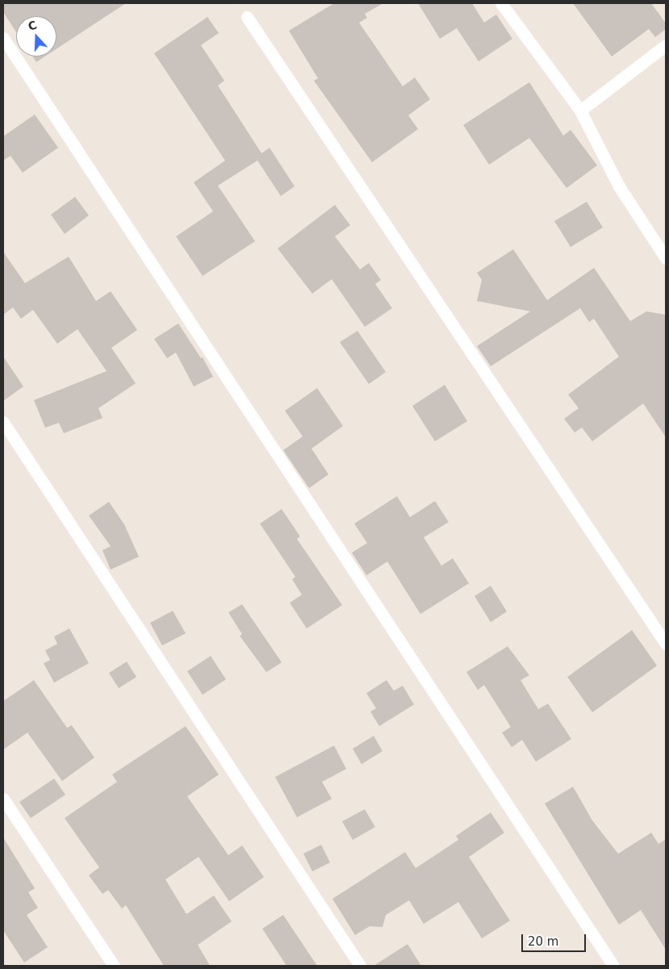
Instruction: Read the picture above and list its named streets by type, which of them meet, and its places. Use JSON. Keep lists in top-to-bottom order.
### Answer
{
  "scale_bar": "20 m",
  "north": "top"
}
